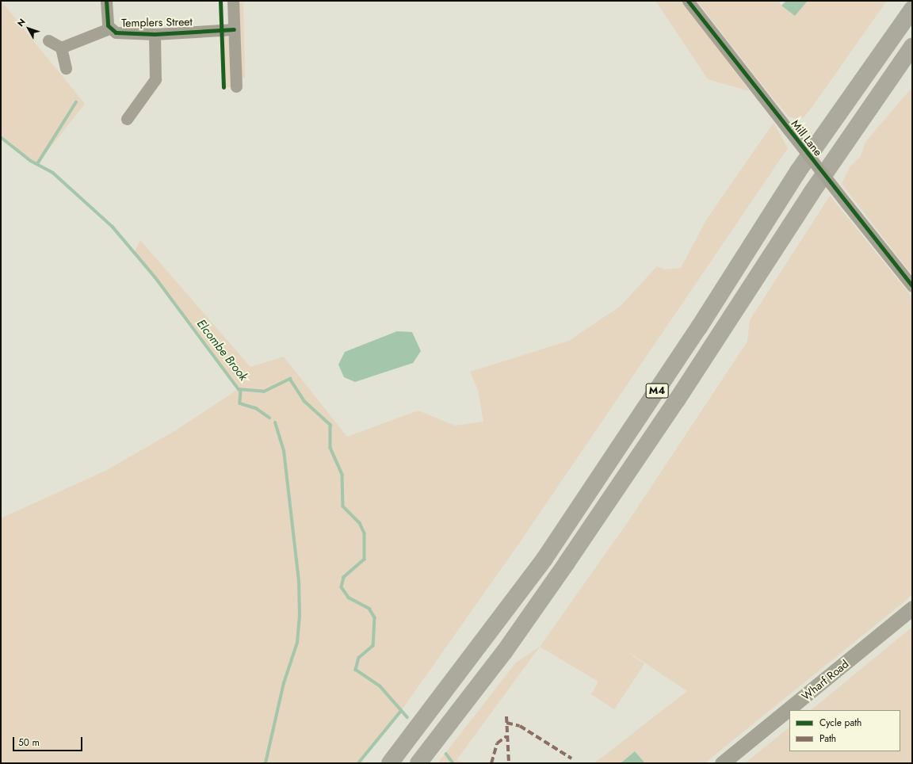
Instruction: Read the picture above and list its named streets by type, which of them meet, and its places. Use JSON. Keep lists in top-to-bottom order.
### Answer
{
  "streets": {
    "highway": ["M4"],
    "main road": ["Wharf Road"],
    "street": ["Templers Street", "Mill Lane"]
  },
  "water": ["Elcombe Brook"],
  "legend": ["Cycle path", "Path"],
  "scale_bar": "50 m",
  "north": "top left"
}
